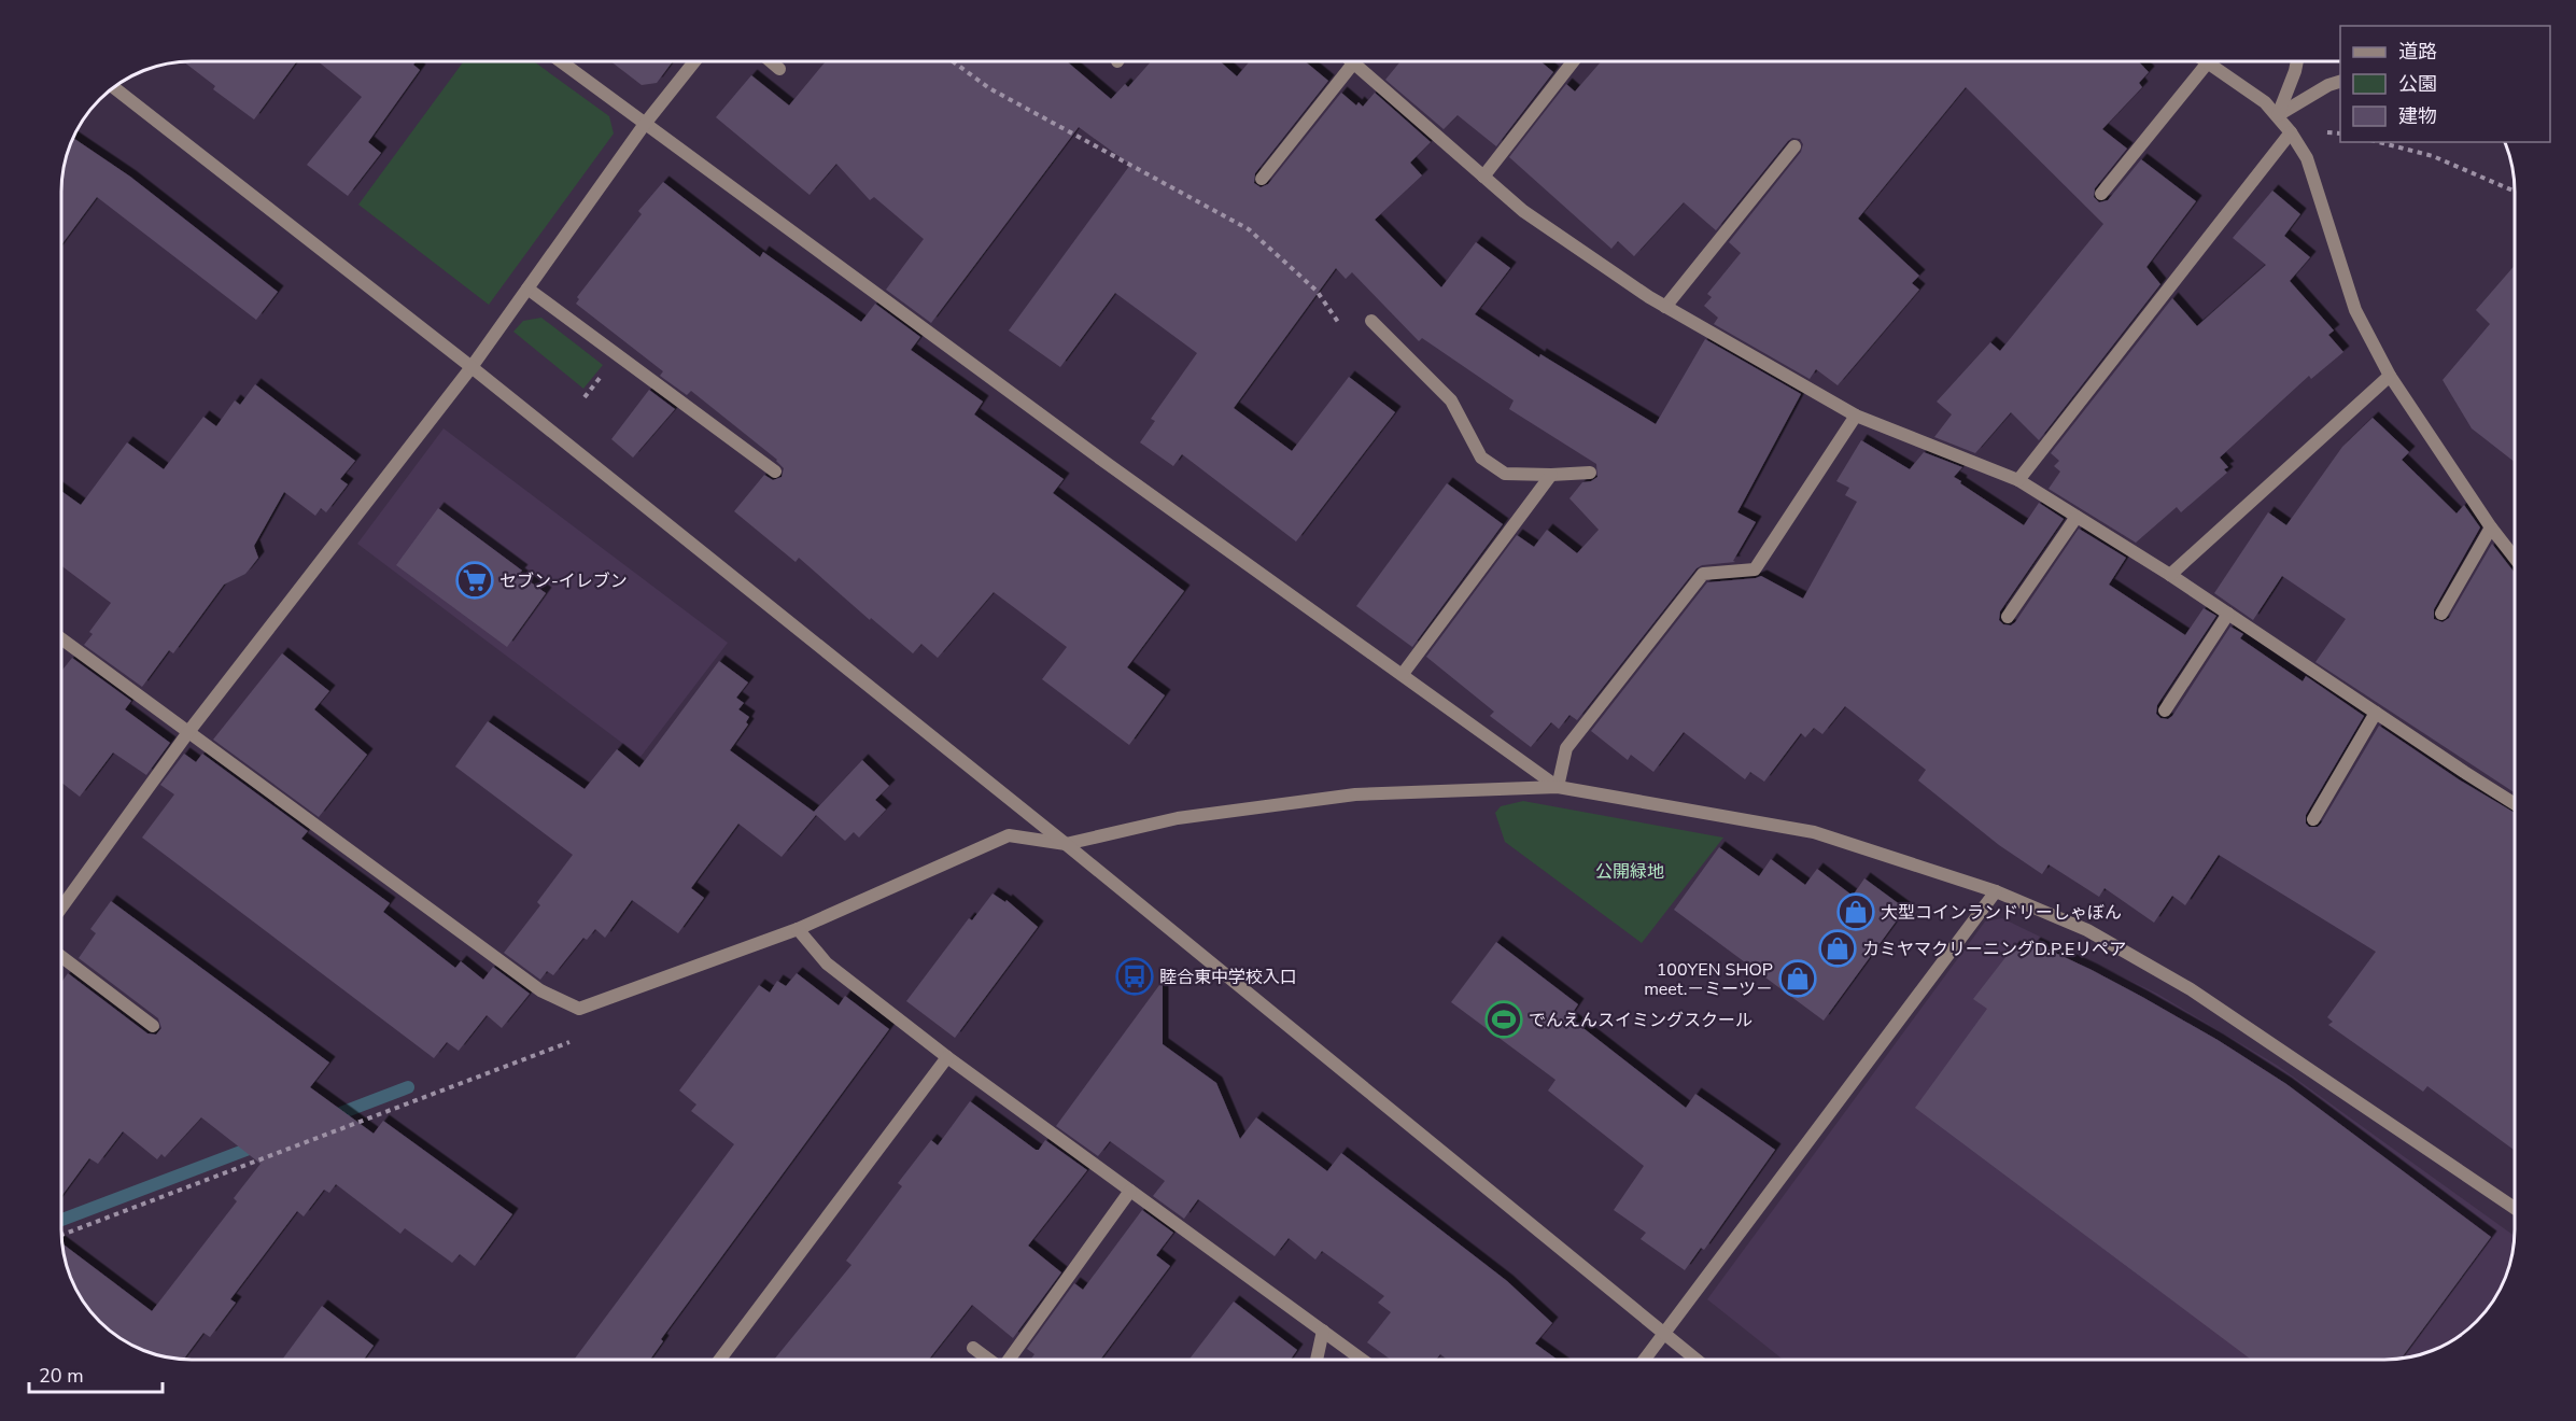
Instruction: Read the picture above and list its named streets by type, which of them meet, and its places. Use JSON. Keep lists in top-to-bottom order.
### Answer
{
  "parks": ["公開緑地"],
  "places": {
    "supermarket": ["セブン-イレブン"],
    "shop": ["大型コインランドリーしゃぼん", "カミヤマクリーニングD.P.Eリペア", "100YEN SHOP meet.－ミーツ－"],
    "bus stop": ["睦合東中学校入口"],
    "sports": ["でんえんスイミングスクール"]
  },
  "legend": ["道路", "公園", "建物"],
  "scale_bar": "20 m"
}
